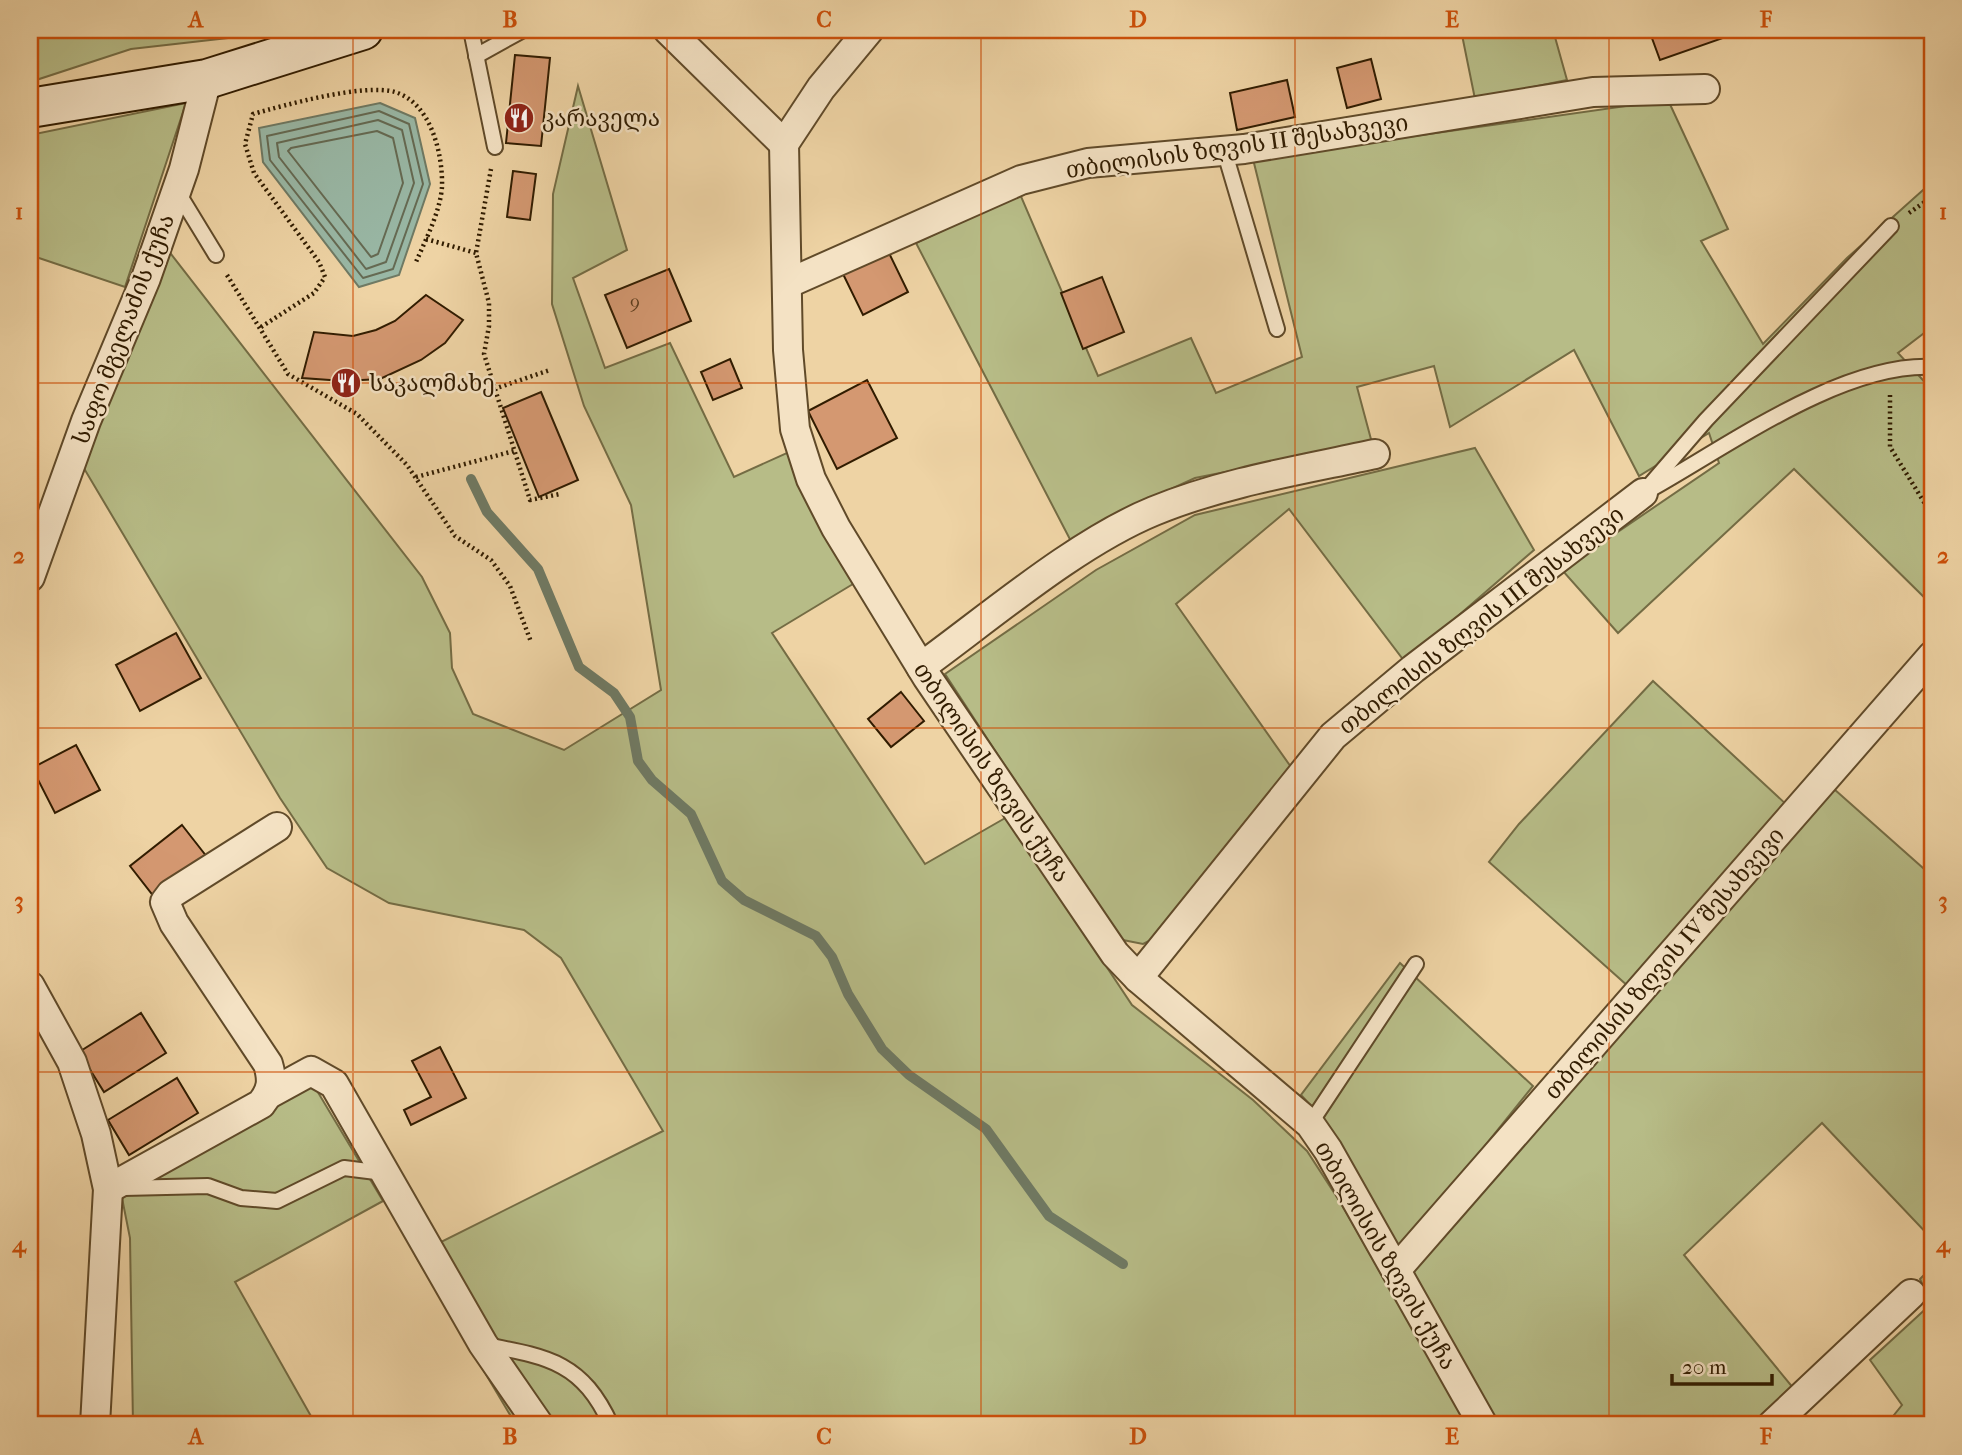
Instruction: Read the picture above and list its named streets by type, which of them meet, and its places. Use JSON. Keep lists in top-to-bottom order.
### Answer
{
  "streets": {
    "street": [
      "თბილისის ზღვის II შესახვევი",
      "საფო მგელაძის ქუჩა",
      "თბილისის ზღვის III შესახვევი",
      "თბილისის ზღვის ქუჩა",
      "თბილისის ზღვის IV შესახვევი"
    ]
  },
  "crossings": [
    ["თბილისის ზღვის II შესახვევი", "თბილისის ზღვის ქუჩა"],
    ["თბილისის ზღვის III შესახვევი", "თბილისის ზღვის ქუჩა"],
    ["თბილისის ზღვის ქუჩა", "თბილისის ზღვის IV შესახვევი"]
  ],
  "places": {
    "restaurant": ["კარაველა", "საკალმახე"]
  },
  "house_numbers": ["9"],
  "scale_bar": "20 m",
  "grid": {
    "columns": [
      "A",
      "B",
      "C",
      "D",
      "E",
      "F"
    ],
    "rows": [
      "1",
      "2",
      "3",
      "4"
    ]
  }
}
